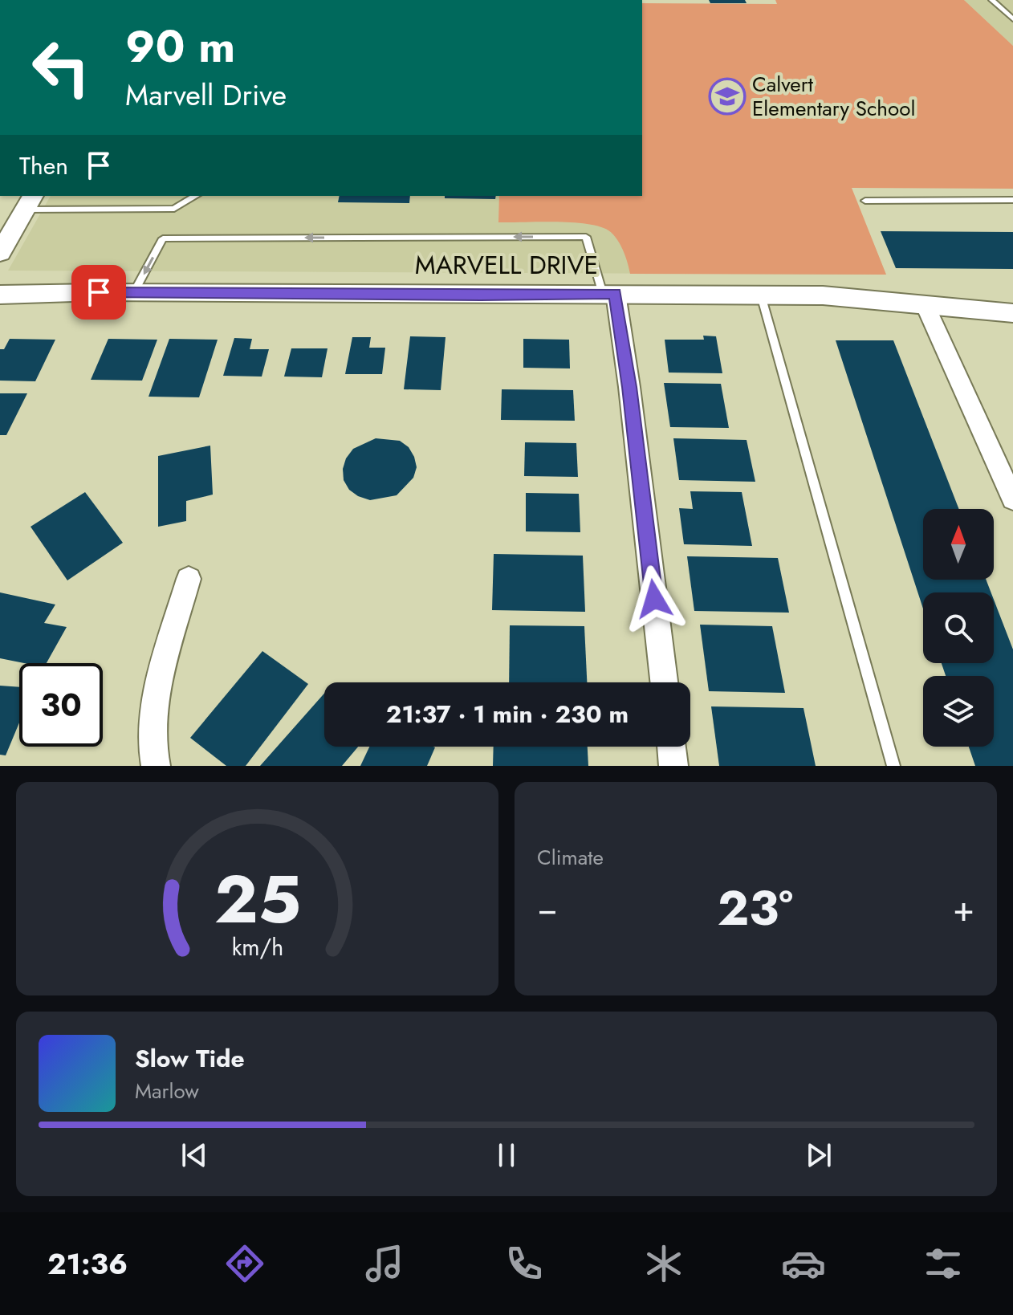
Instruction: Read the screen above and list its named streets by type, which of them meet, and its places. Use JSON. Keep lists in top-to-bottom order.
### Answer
{
  "streets": {
    "street": ["MARVELL DRIVE"]
  },
  "places": {
    "school or university": ["Calvert Elementary School"]
  },
  "north": "top",
  "page": {
    "turn": ["90 m", "Marvell Drive"],
    "then": "Then",
    "limit": "30",
    "trip": "21:37 · 1 min · 230 m",
    "tile": "Climate",
    "heat": ["−", "23°", "+"],
    "song": ["Slow Tide", "Marlow"],
    "tabs": "21:36",
    "gauge": ["25", "km/h"]
  }
}
